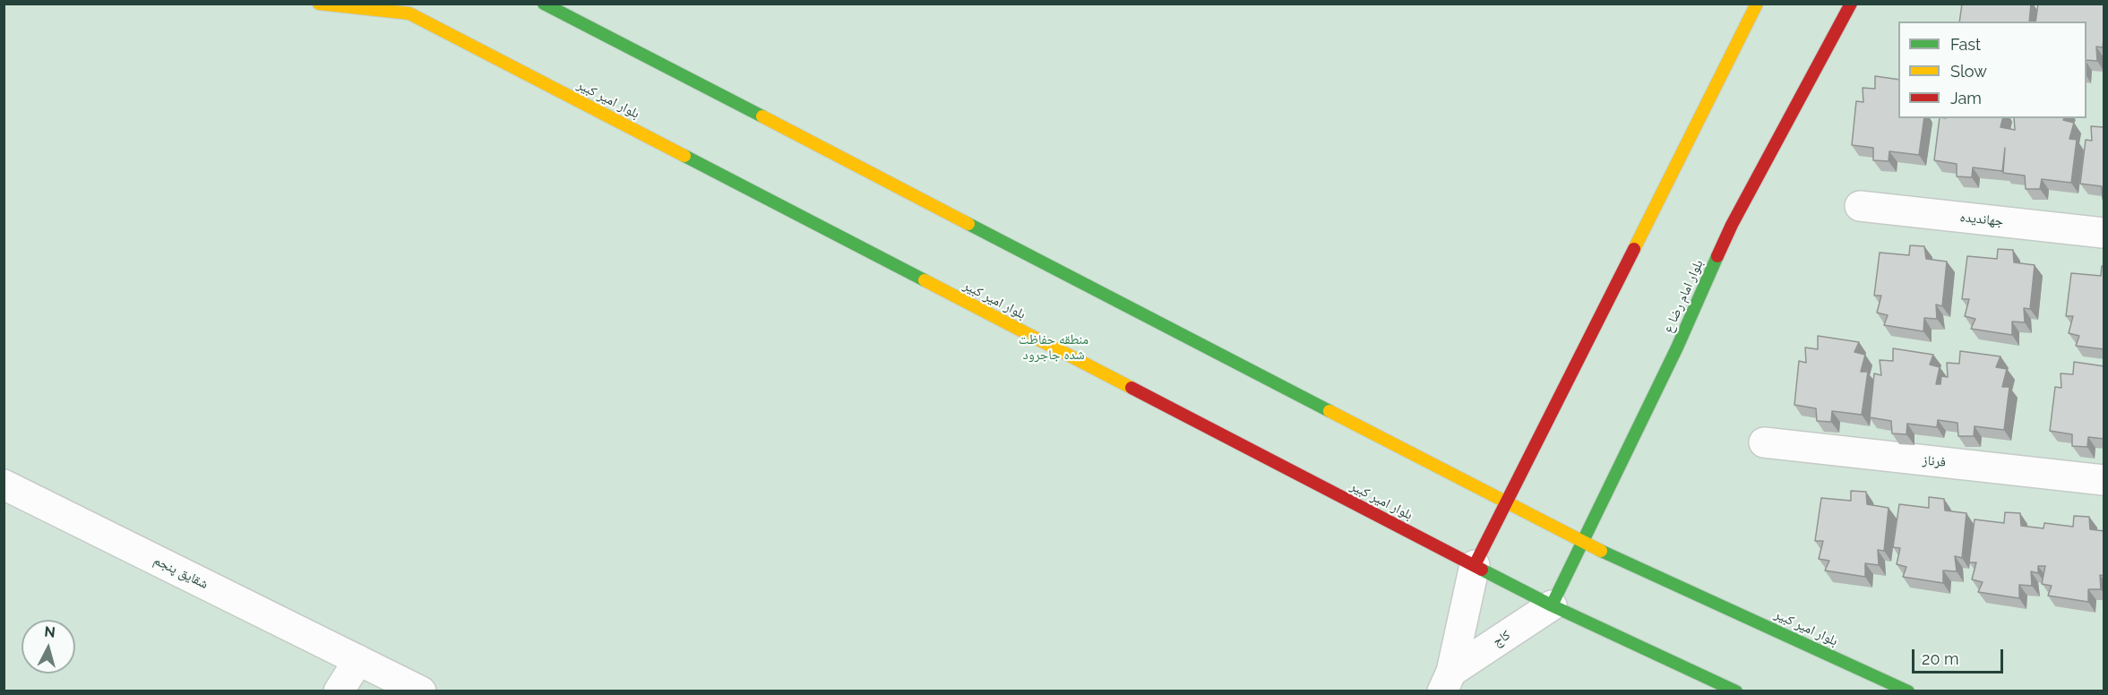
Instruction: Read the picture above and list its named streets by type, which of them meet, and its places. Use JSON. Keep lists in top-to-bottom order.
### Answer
{
  "streets": {
    "main road": ["بلوار امیر کبیر", "بلوار امام رضا ع"],
    "street": [
      "جهاندیده",
      "فرناز",
      "شقایق پنجم",
      "کاج"
    ]
  },
  "crossings": [
    ["بلوار امیر کبیر", "بلوار امام رضا ع"],
    ["بلوار امیر کبیر", "کاج"],
    ["بلوار امام رضا ع", "کاج"]
  ],
  "parks": ["منطقه حفاظت شده جاجرود"],
  "legend": ["Fast", "Slow", "Jam"],
  "scale_bar": "20 m",
  "north": "top"
}
